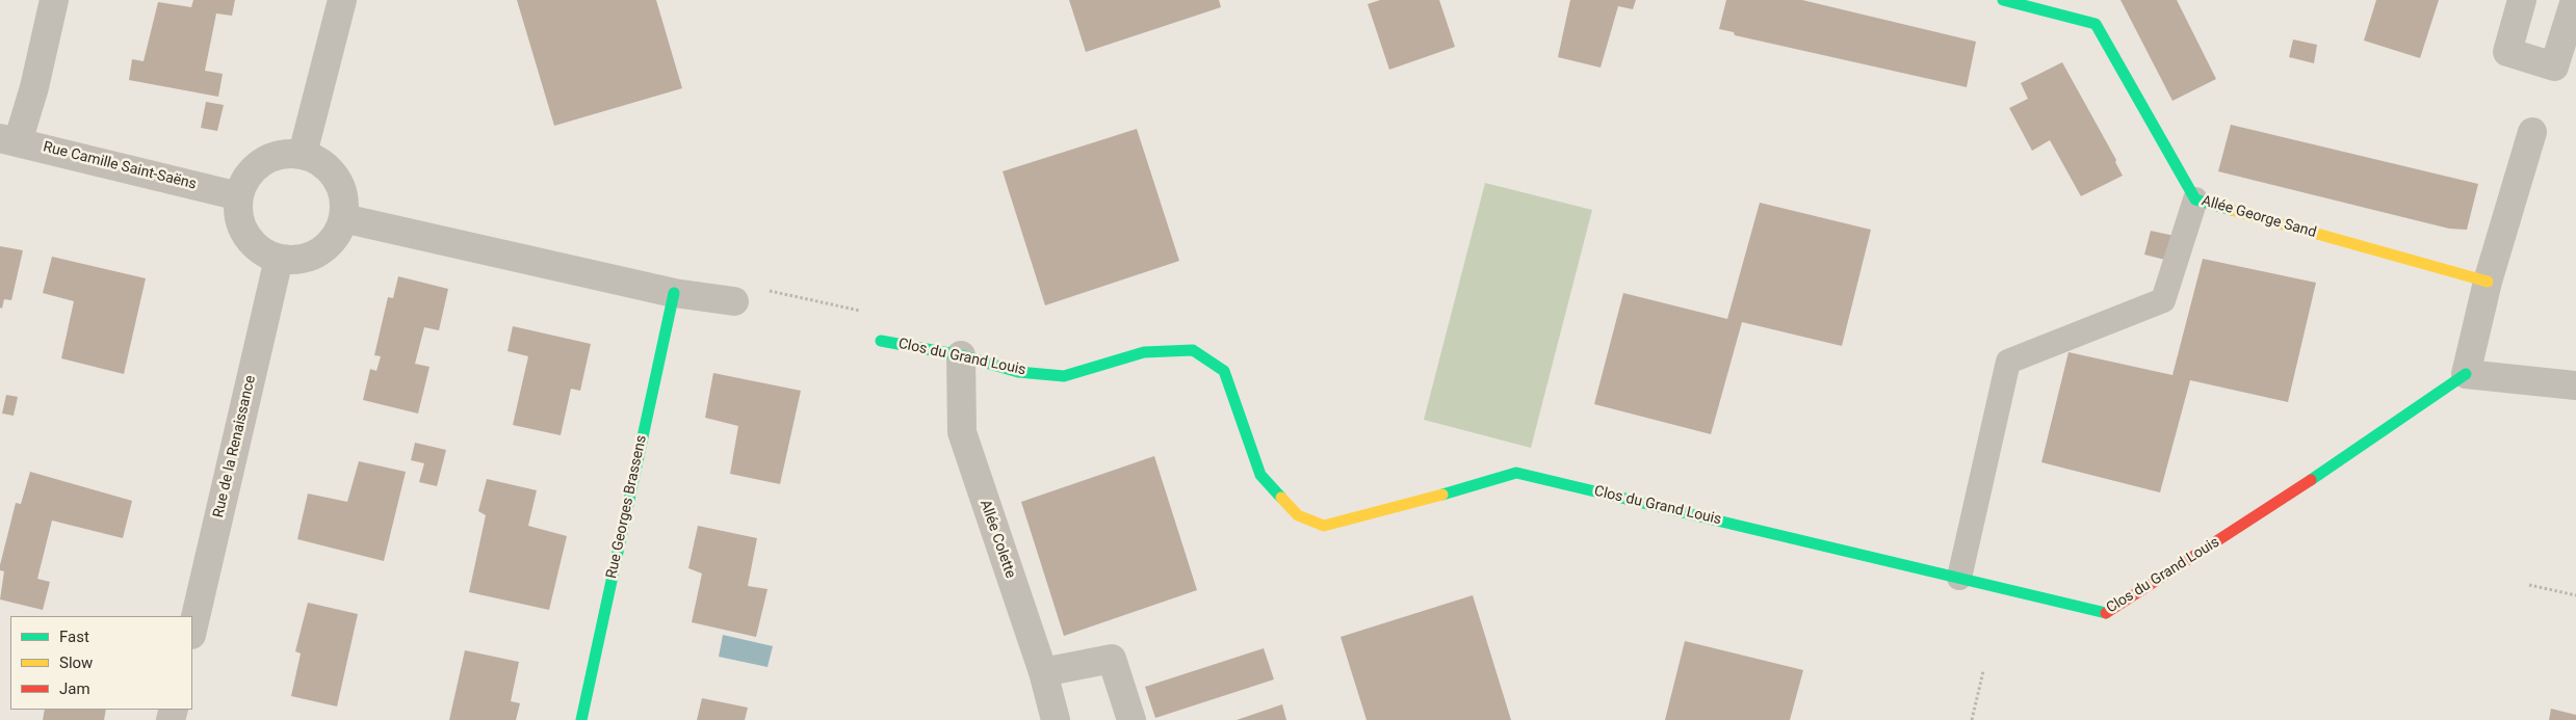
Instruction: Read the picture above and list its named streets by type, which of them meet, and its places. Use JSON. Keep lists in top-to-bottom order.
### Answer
{
  "streets": {
    "street": [
      "Rue Camille Saint-Saëns",
      "Allée George Sand",
      "Clos du Grand Louis",
      "Rue de la Renaissance",
      "Rue Georges Brassens",
      "Allée Colette"
    ]
  },
  "crossings": [
    ["Rue Camille Saint-Saëns", "Rue de la Renaissance"],
    ["Clos du Grand Louis", "Allée Colette"]
  ],
  "legend": ["Fast", "Slow", "Jam"]
}
